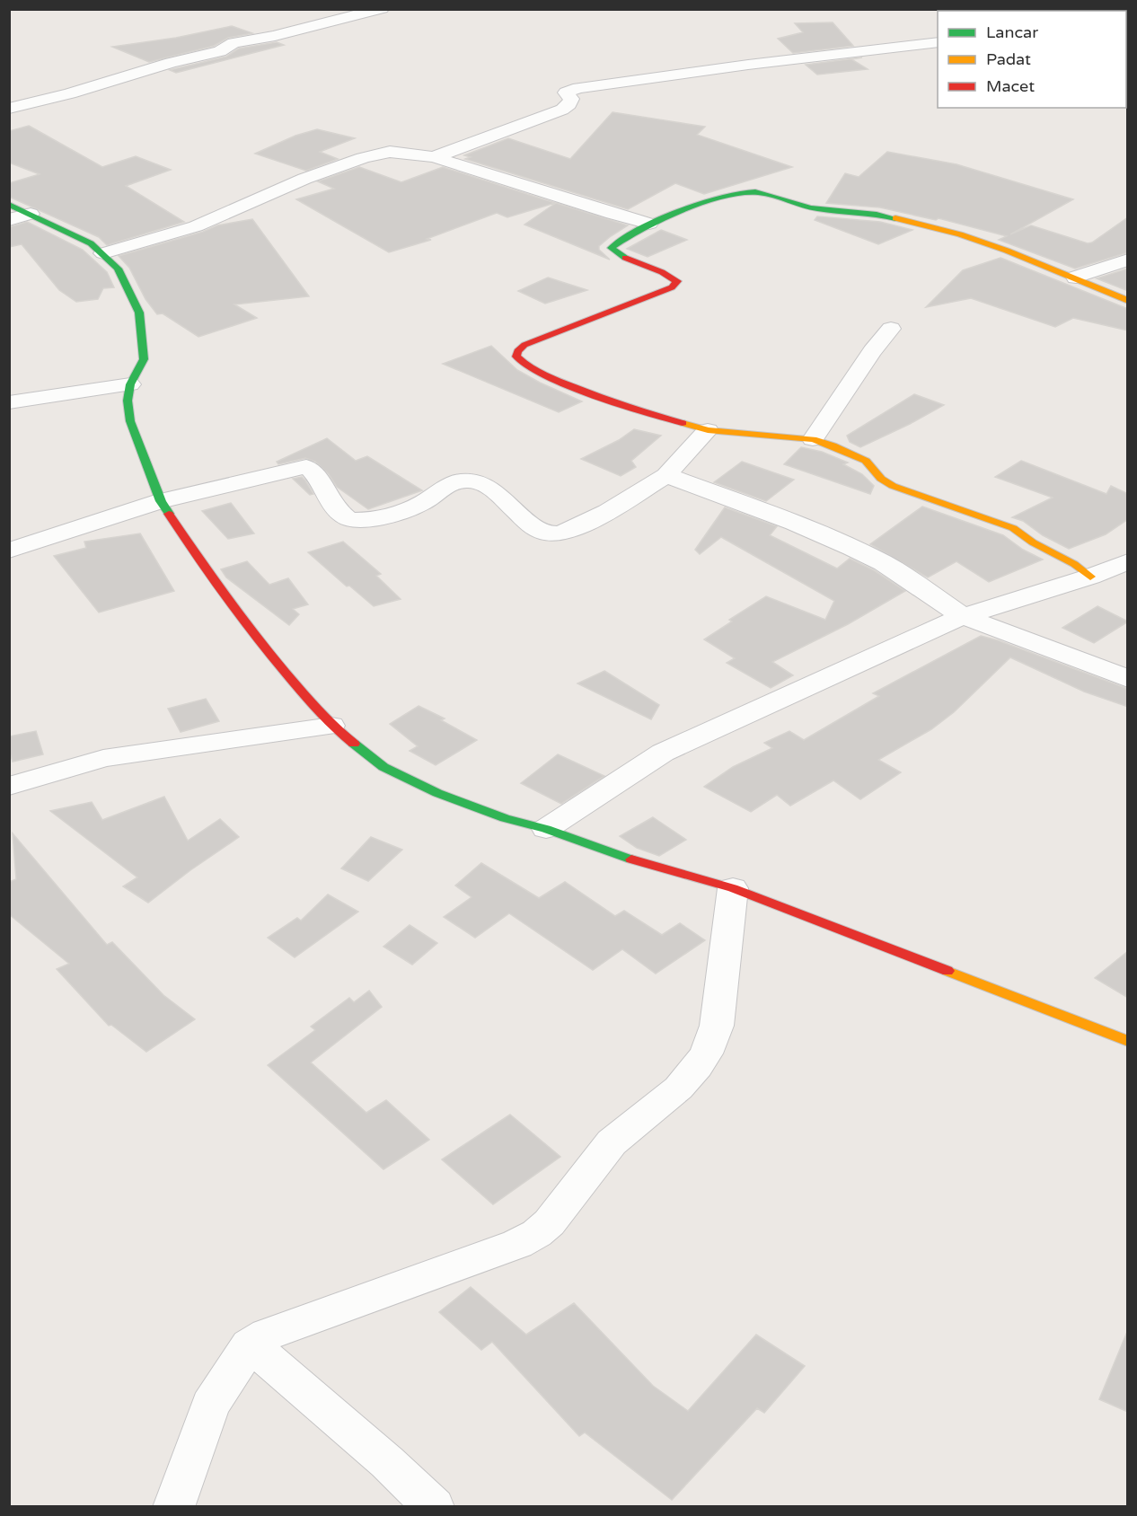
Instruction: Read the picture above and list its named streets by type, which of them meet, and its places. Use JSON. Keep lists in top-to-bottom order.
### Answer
{
  "legend": ["Lancar", "Padat", "Macet"]
}
